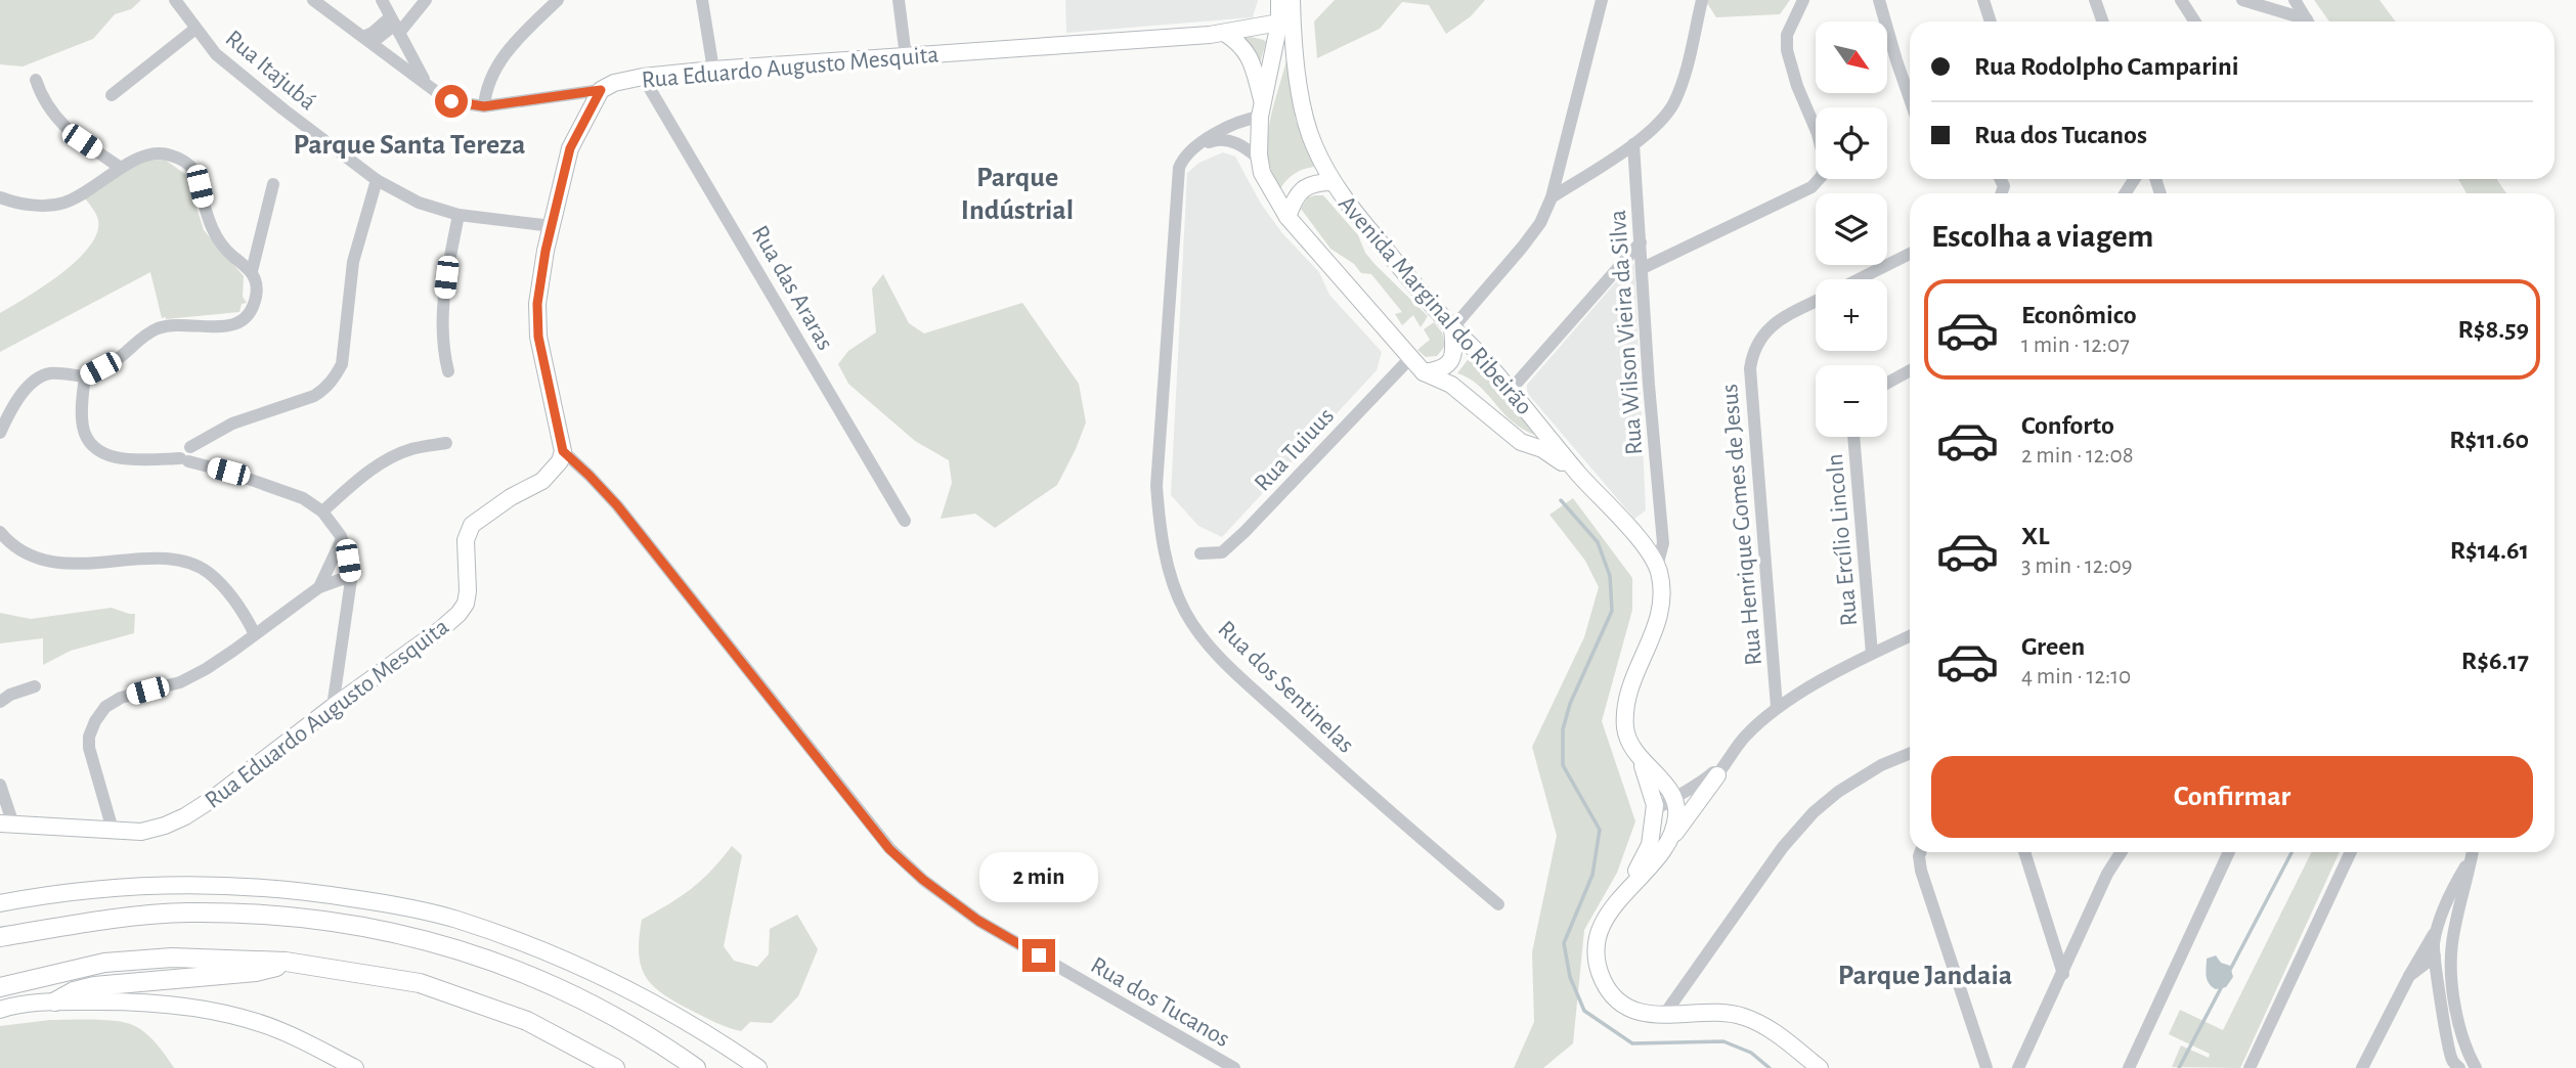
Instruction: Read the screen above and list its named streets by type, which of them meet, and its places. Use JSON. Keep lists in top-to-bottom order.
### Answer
{
  "streets": {
    "main road": ["Rua Eduardo Augusto Mesquita", "Avenida Marginal do Ribeirão"],
    "street": [
      "Rua Itajubá",
      "Rua das Araras",
      "Rua Wilson Vieira da Silva",
      "Rua Tuiuus",
      "Rua Henrique Gomes de Jesus",
      "Rua Ercílio Lincoln",
      "Rua dos Sentinelas",
      "Rua dos Tucanos"
    ]
  },
  "crossings": [
    ["Rua Eduardo Augusto Mesquita", "Rua das Araras"],
    ["Rua Eduardo Augusto Mesquita", "Avenida Marginal do Ribeirão"],
    ["Rua Eduardo Augusto Mesquita", "Rua dos Tucanos"],
    ["Avenida Marginal do Ribeirão", "Rua Wilson Vieira da Silva"],
    ["Avenida Marginal do Ribeirão", "Rua Tuiuus"],
    ["Avenida Marginal do Ribeirão", "Rua dos Sentinelas"]
  ],
  "districts": ["Parque Santa Tereza", "Parque Indústrial", "Parque Jandaia"],
  "north": "bottom right",
  "page": {
    "map_buttons": ["+", "−"],
    "banner": ["Rua Rodolpho Camparini", "Rua dos Tucanos"],
    "heading": "Escolha a viagem",
    "list": [
      {
        "name": "Econômico",
        "note": "1 min · 12:07",
        "value": "R$8.59"
      },
      {
        "name": "Conforto",
        "note": "2 min · 12:08",
        "value": "R$11.60"
      },
      {
        "name": "XL",
        "note": "3 min · 12:09",
        "value": "R$14.61"
      },
      {
        "name": "Green",
        "note": "4 min · 12:10",
        "value": "R$6.17"
      }
    ],
    "buttons": "Confirmar",
    "bubble": "2 min"
  }
}
